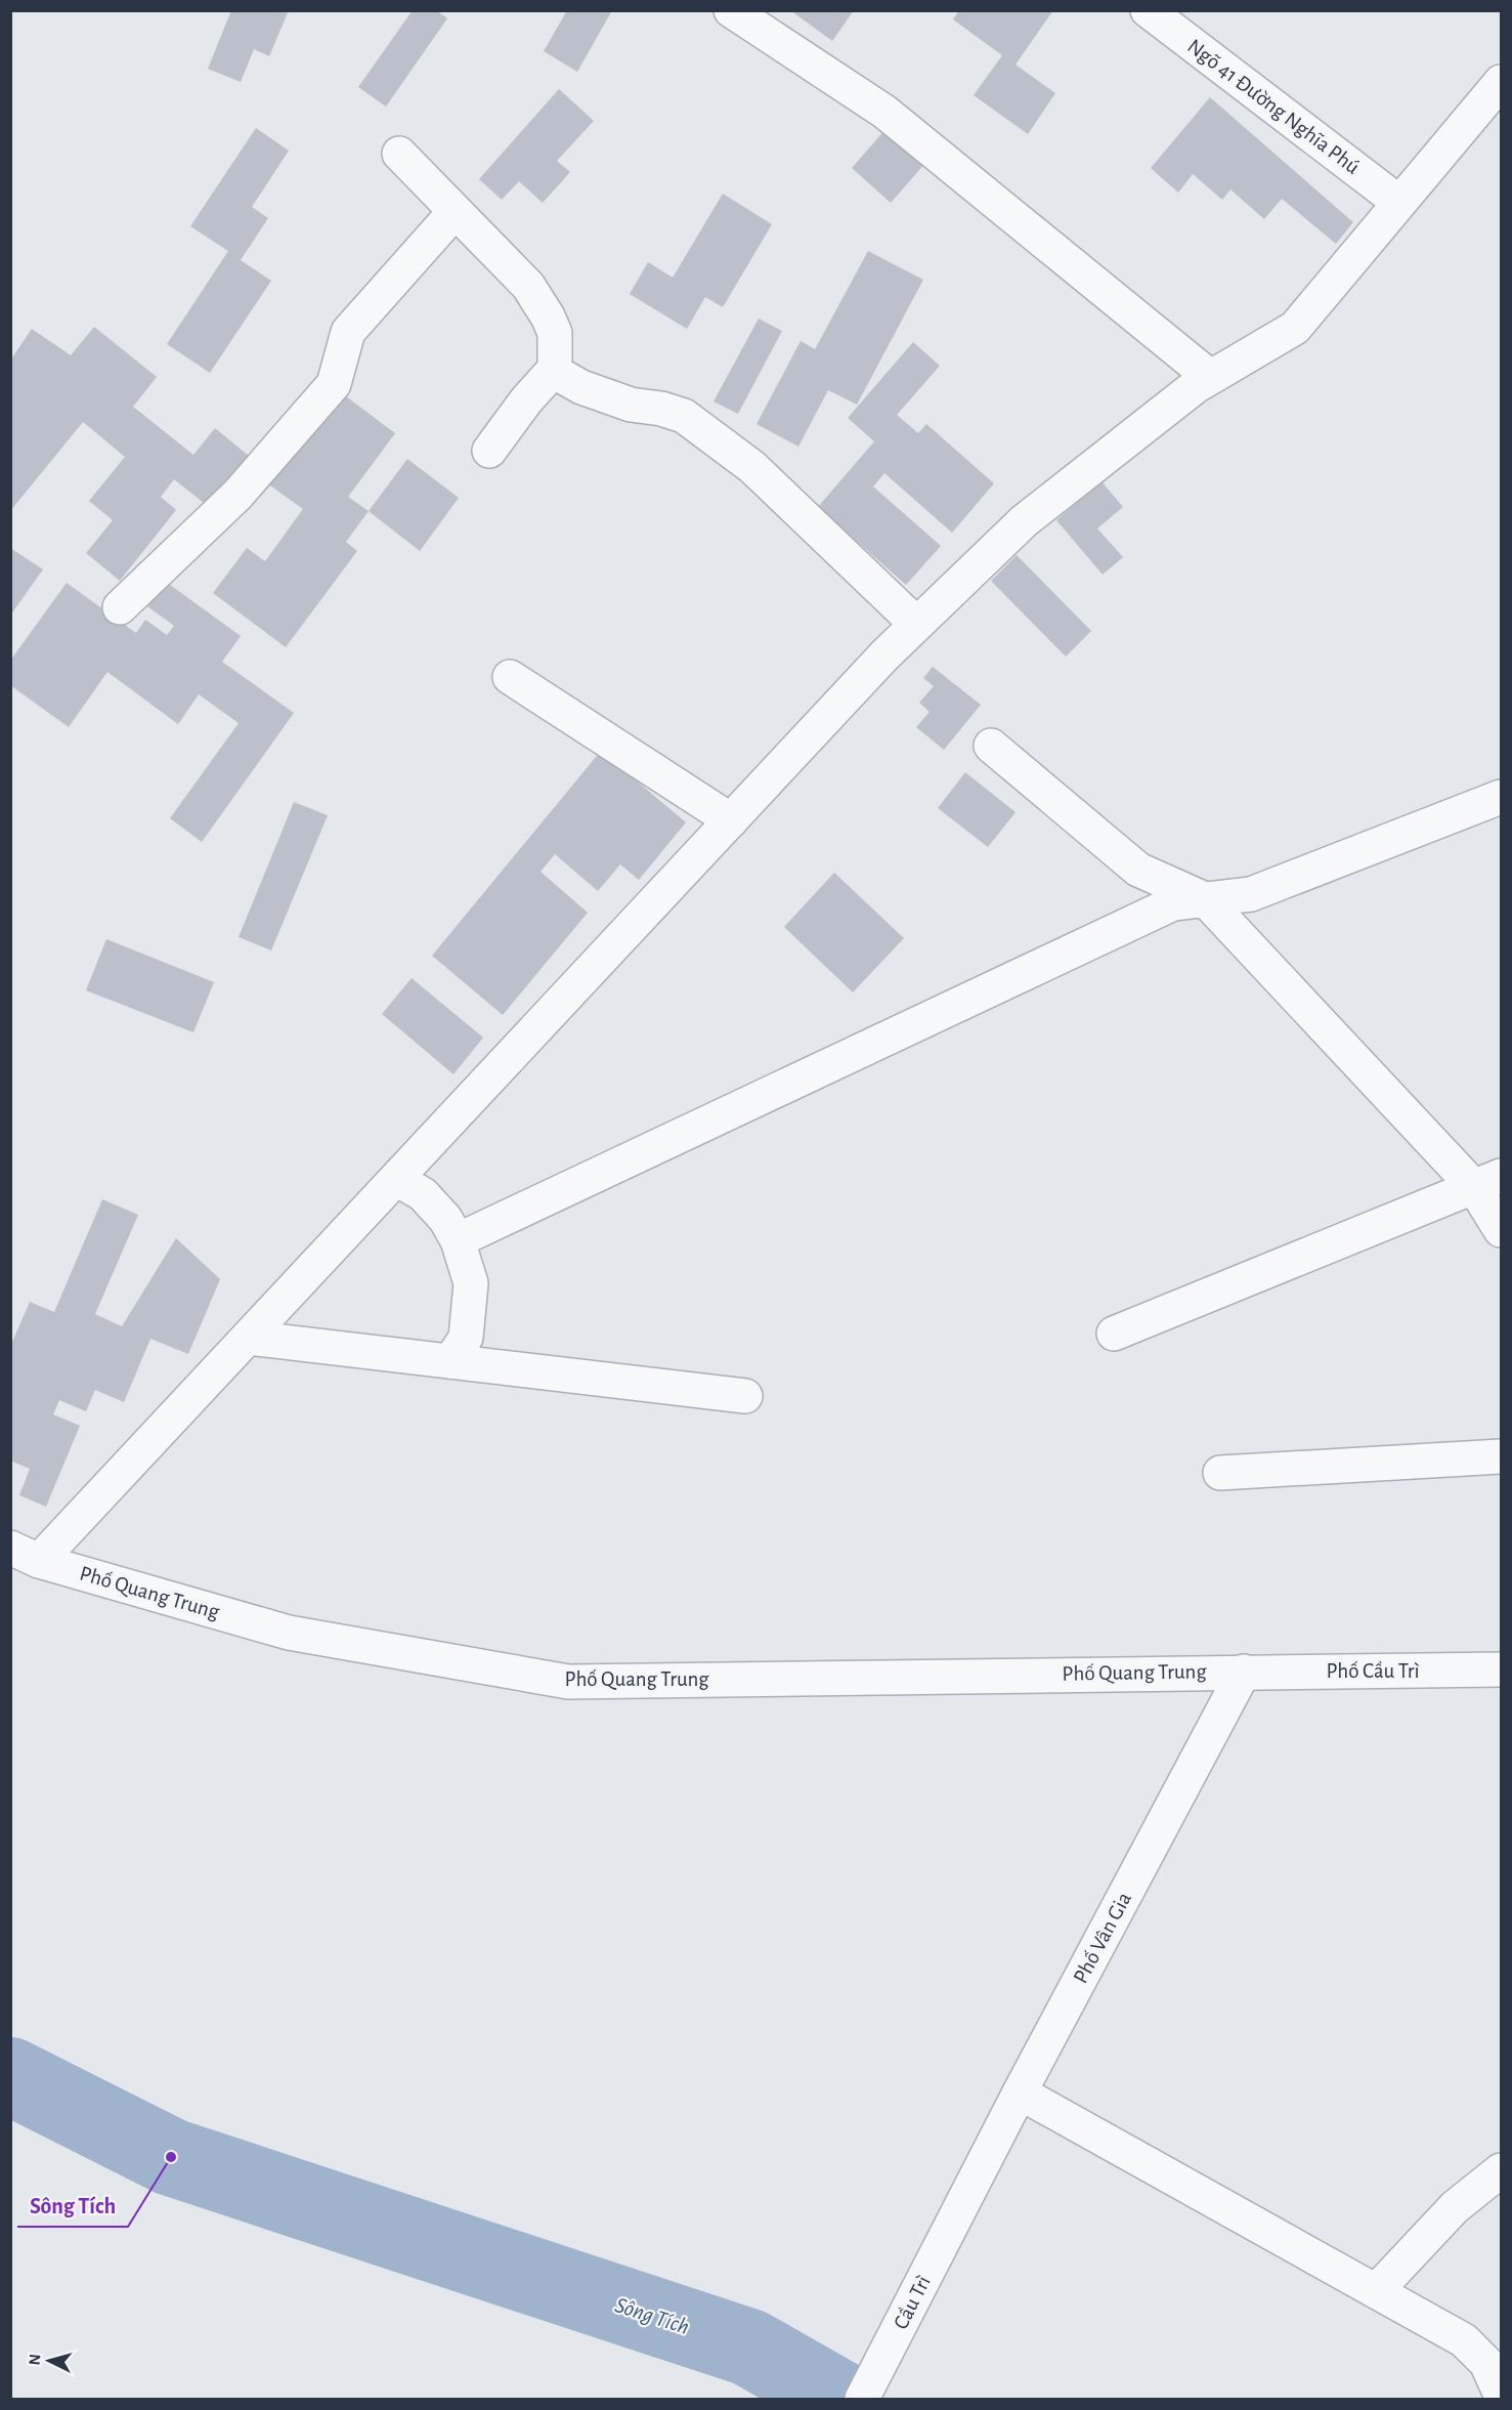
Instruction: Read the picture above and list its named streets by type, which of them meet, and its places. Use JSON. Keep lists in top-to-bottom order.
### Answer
{
  "streets": {
    "street": [
      "Ngõ 41 Đường Nghĩa Phú",
      "Phố Quang Trung",
      "Phố Cầu Trì",
      "Phố Vân Gia",
      "Cầu Trì"
    ]
  },
  "crossings": [
    ["Phố Quang Trung", "Phố Cầu Trì"],
    ["Phố Quang Trung", "Phố Vân Gia"],
    ["Phố Cầu Trì", "Phố Vân Gia"],
    ["Phố Vân Gia", "Cầu Trì"]
  ],
  "water": ["Sông Tích"],
  "places": ["Sông Tích"],
  "north": "left"
}
